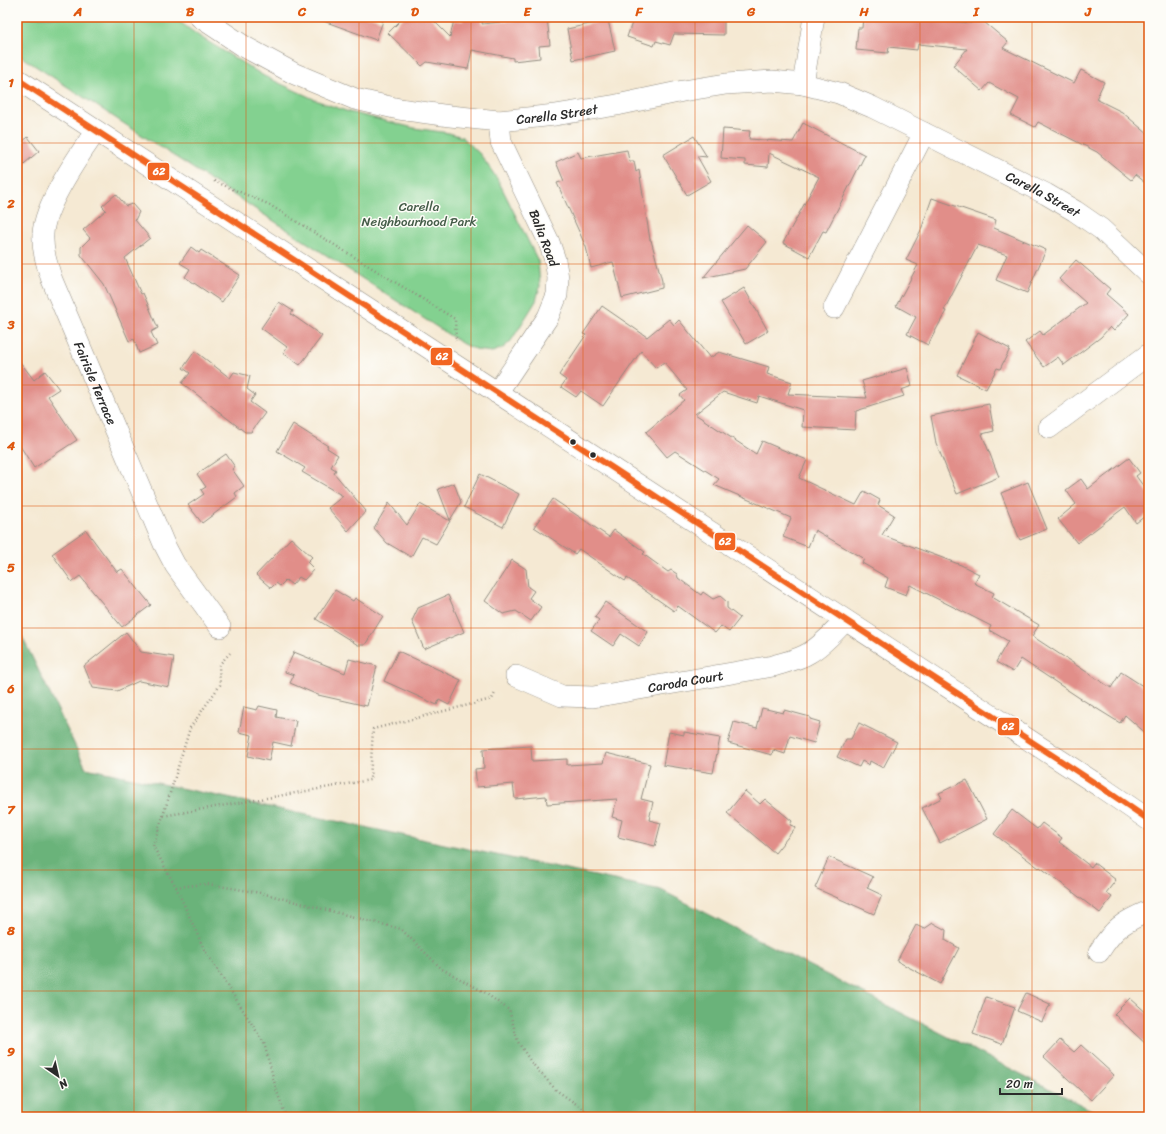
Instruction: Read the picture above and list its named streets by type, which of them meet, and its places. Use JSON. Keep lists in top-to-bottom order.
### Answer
{
  "streets": {
    "street": [
      "Carella Street",
      "Balia Road",
      "Fairisle Terrace",
      "Caroda Court"
    ]
  },
  "crossings": [
    ["Carella Street", "Balia Road"]
  ],
  "parks": ["Carella Neighbourhood Park"],
  "lines": ["transit line 62"],
  "scale_bar": "20 m",
  "north": "bottom right",
  "grid": {
    "columns": [
      "A",
      "B",
      "C",
      "D",
      "E",
      "F",
      "G",
      "H",
      "I",
      "J"
    ],
    "rows": [
      "1",
      "2",
      "3",
      "4",
      "5",
      "6",
      "7",
      "8",
      "9"
    ]
  }
}
